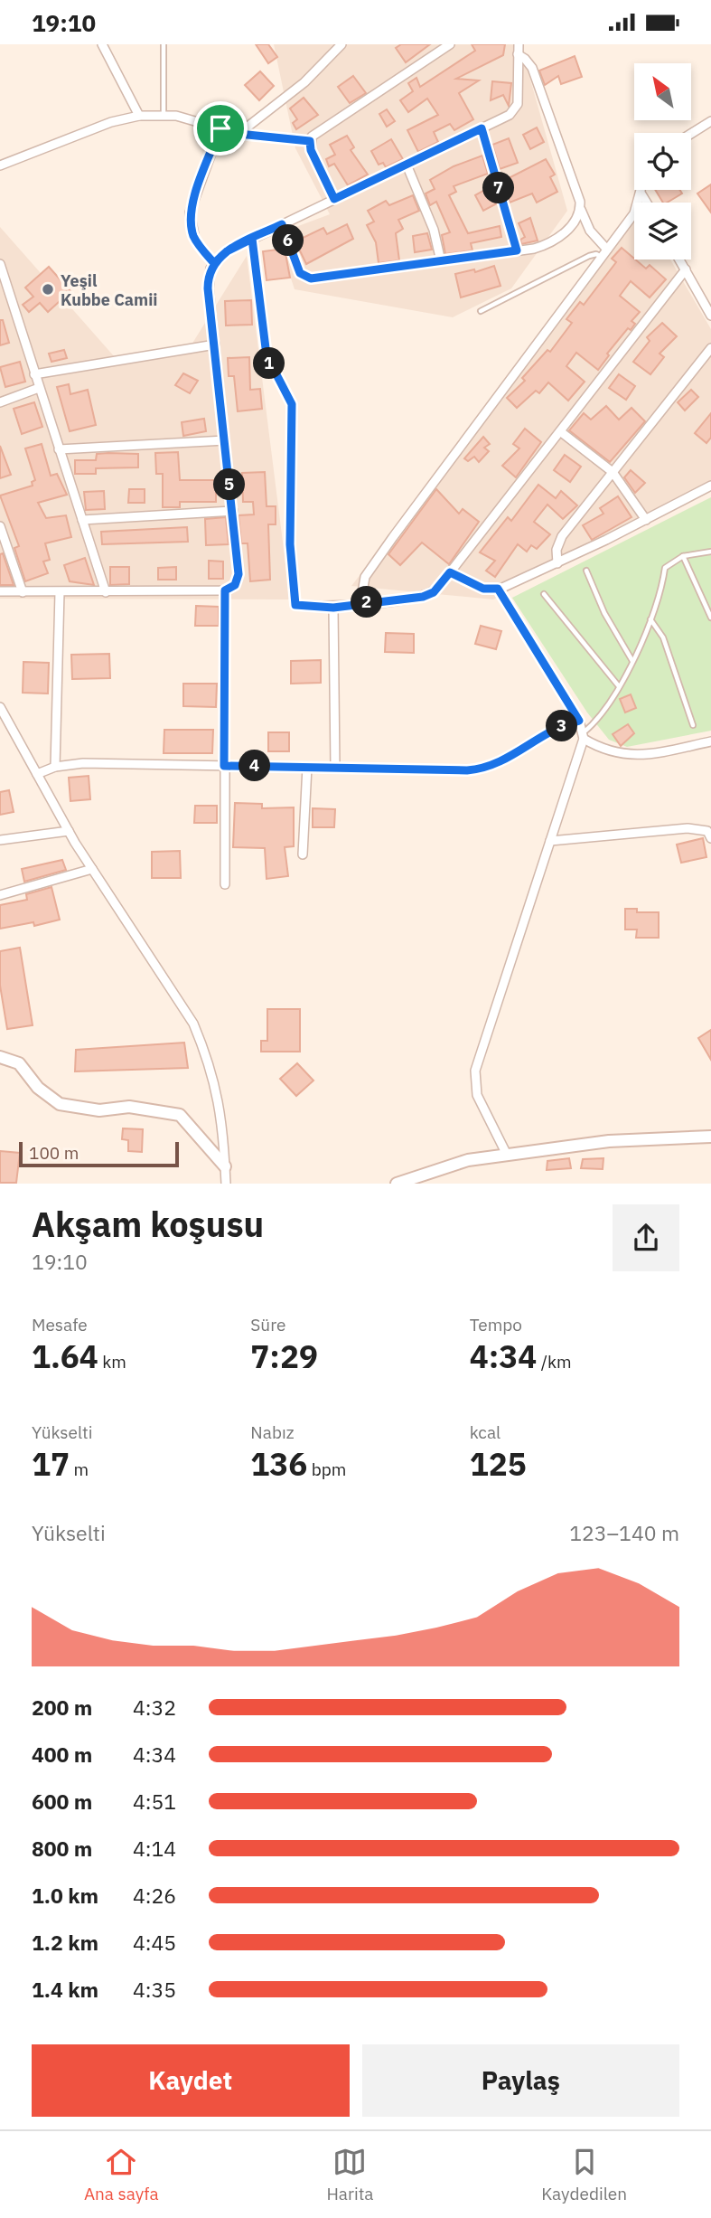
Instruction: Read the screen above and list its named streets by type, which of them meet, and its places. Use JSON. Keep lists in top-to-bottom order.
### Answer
{
  "places": ["Yeşil Kubbe Camii"],
  "scale_bar": "100 m",
  "north": "top left",
  "page": {
    "status": "19:10",
    "pins": [
      "7",
      "6",
      "1",
      "5",
      "2",
      "3",
      "4"
    ],
    "scale": "100 m",
    "heading": ["Akşam koşusu", "19:10"],
    "stats": [
      ["Mesafe", "1.64 km"],
      ["Süre", "7:29"],
      ["Tempo", "4:34 /km"],
      ["Yükselti", "17 m"],
      ["Nabız", "136 bpm"],
      ["kcal", "125"]
    ],
    "chart": ["Yükselti", "123–140 m"],
    "list": [
      {
        "name": "200 m",
        "note": "4:32"
      },
      {
        "name": "400 m",
        "note": "4:34"
      },
      {
        "name": "600 m",
        "note": "4:51"
      },
      {
        "name": "800 m",
        "note": "4:14"
      },
      {
        "name": "1.0 km",
        "note": "4:26"
      },
      {
        "name": "1.2 km",
        "note": "4:45"
      },
      {
        "name": "1.4 km",
        "note": "4:35"
      }
    ],
    "buttons": ["Kaydet", "Paylaş"],
    "tabs": ["Ana sayfa", "Harita", "Kaydedilen"]
  }
}
